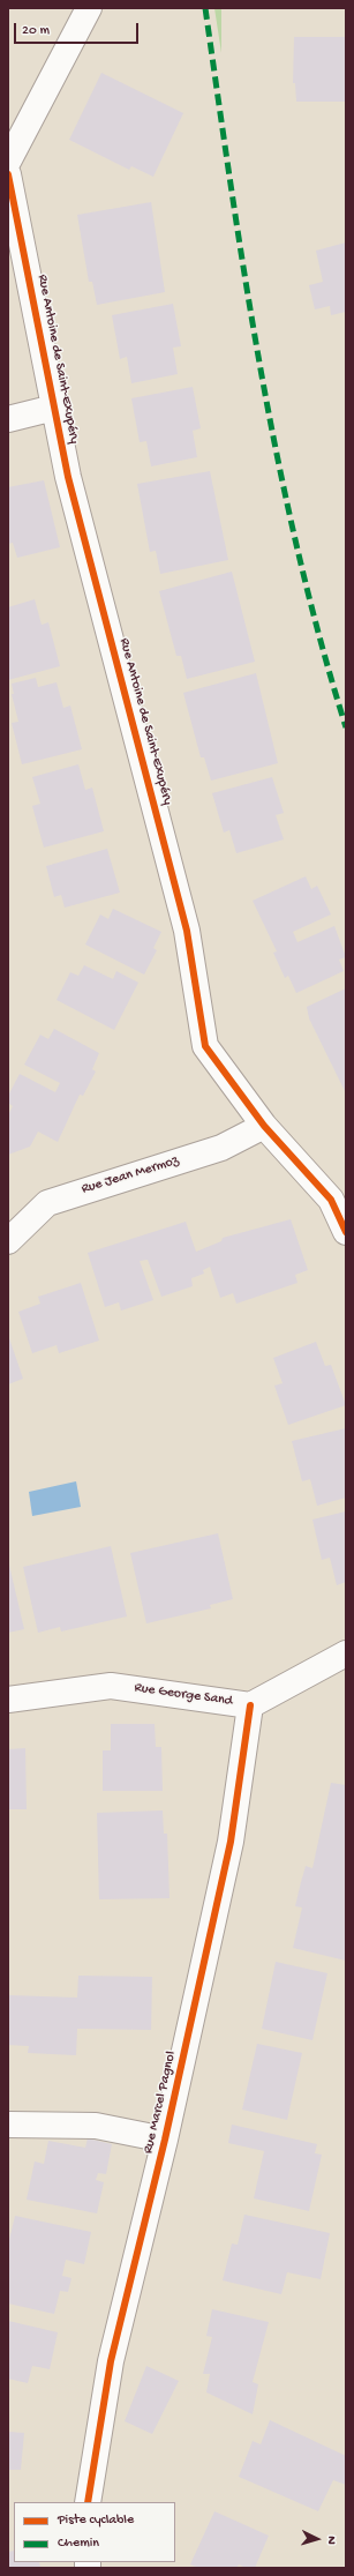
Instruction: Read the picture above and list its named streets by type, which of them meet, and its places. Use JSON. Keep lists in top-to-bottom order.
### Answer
{
  "streets": {
    "street": [
      "Rue Antoine de Saint-Exupéry",
      "Rue Jean Mermoz",
      "Rue George Sand",
      "Rue Marcel Pagnol"
    ]
  },
  "crossings": [
    ["Rue Antoine de Saint-Exupéry", "Rue Jean Mermoz"],
    ["Rue George Sand", "Rue Marcel Pagnol"]
  ],
  "legend": ["Piste cyclable", "Chemin"],
  "scale_bar": "20 m",
  "north": "right"
}
